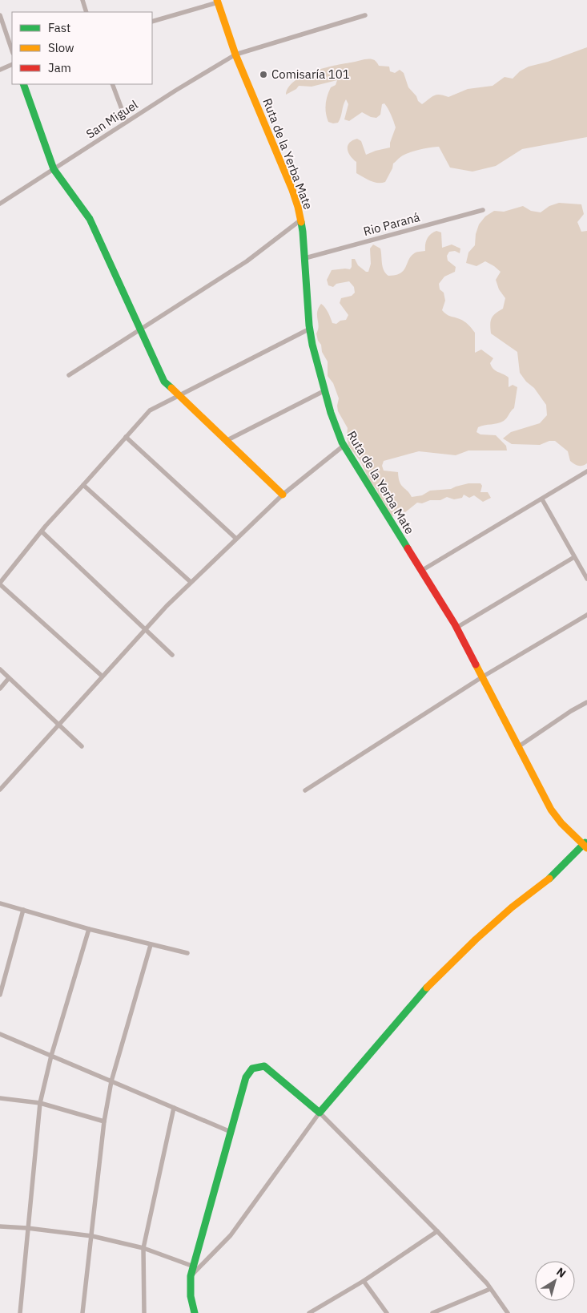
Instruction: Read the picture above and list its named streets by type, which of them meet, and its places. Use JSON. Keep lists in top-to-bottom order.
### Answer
{
  "streets": {
    "street": ["San Miguel", "Ruta de la Yerba Mate", "Rio Paraná"]
  },
  "crossings": [
    ["San Miguel", "Ruta de la Yerba Mate"],
    ["Ruta de la Yerba Mate", "Rio Paraná"]
  ],
  "places": ["Comisaría 101"],
  "legend": ["Fast", "Slow", "Jam"],
  "north": "top right"
}
